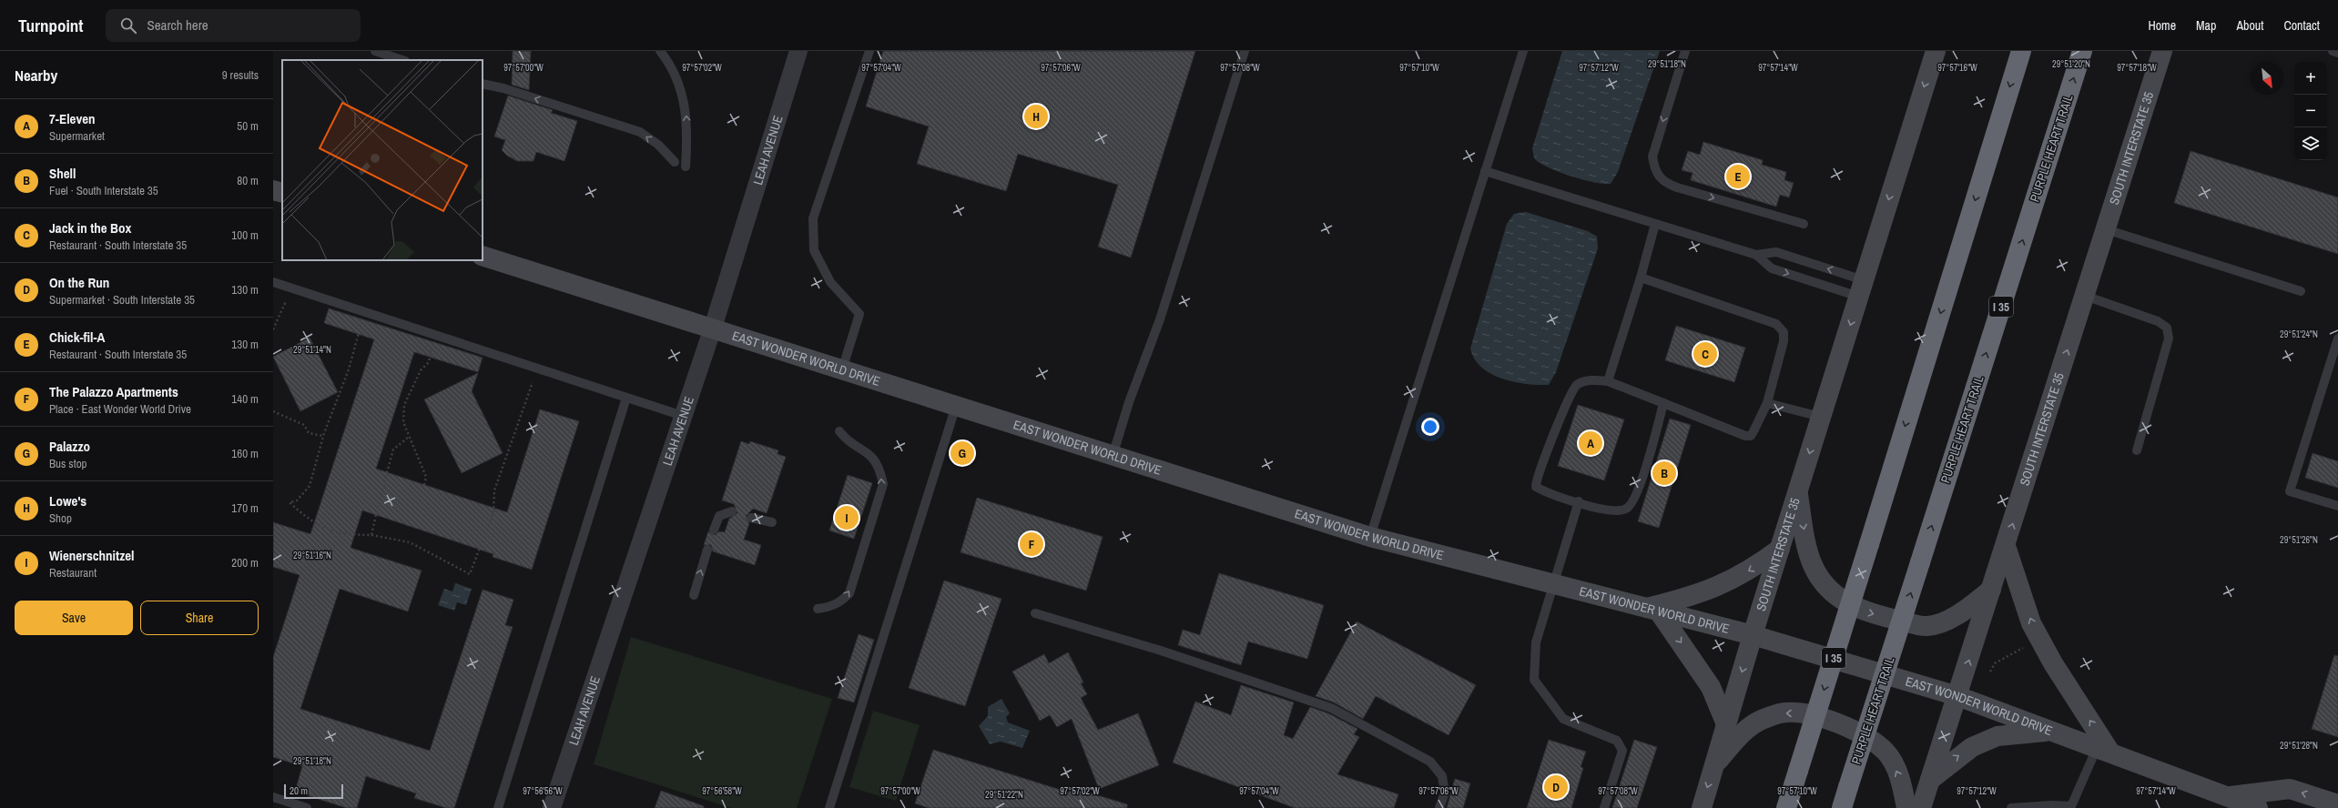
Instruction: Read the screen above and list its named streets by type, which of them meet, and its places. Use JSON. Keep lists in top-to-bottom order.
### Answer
{
  "streets": {
    "highway": ["PURPLE HEART TRAIL", "I 35"],
    "main road": ["SOUTH INTERSTATE 35", "EAST WONDER WORLD DRIVE"],
    "street": ["LEAH AVENUE"]
  },
  "crossings": [
    ["SOUTH INTERSTATE 35", "EAST WONDER WORLD DRIVE"],
    ["LEAH AVENUE", "EAST WONDER WORLD DRIVE"]
  ],
  "scale_bar": "20 m",
  "north": "bottom right",
  "page": {
    "header": "Turnpoint",
    "search": "Search here",
    "nav": [
      "Home",
      "Map",
      "About",
      "Contact"
    ],
    "heading": ["Nearby", "9 results"],
    "map_buttons": ["+", "−"],
    "list": [
      {
        "mark": "A",
        "name": "7-Eleven",
        "note": "Supermarket",
        "value": "50 m"
      },
      {
        "mark": "B",
        "name": "Shell",
        "note": "Fuel · South Interstate 35",
        "value": "80 m"
      },
      {
        "mark": "C",
        "name": "Jack in the Box",
        "note": "Restaurant · South Interstate 35",
        "value": "100 m"
      },
      {
        "mark": "D",
        "name": "On the Run",
        "note": "Supermarket · South Interstate 35",
        "value": "130 m"
      },
      {
        "mark": "E",
        "name": "Chick-fil-A",
        "note": "Restaurant · South Interstate 35",
        "value": "130 m"
      },
      {
        "mark": "F",
        "name": "The Palazzo Apartments",
        "note": "Place · East Wonder World Drive",
        "value": "140 m"
      },
      {
        "mark": "G",
        "name": "Palazzo",
        "note": "Bus stop",
        "value": "160 m"
      },
      {
        "mark": "H",
        "name": "Lowe's",
        "note": "Shop",
        "value": "170 m"
      },
      {
        "mark": "I",
        "name": "Wienerschnitzel",
        "note": "Restaurant",
        "value": "200 m"
      }
    ],
    "pins": [
      "H",
      "E",
      "C",
      "A",
      "G",
      "B",
      "I",
      "F",
      "D"
    ],
    "buttons": ["Save", "Share"],
    "scale": "20 m"
  },
  "coordinates": [
    "29°51'20\"N",
    "29°51'18\"N",
    "97°57'00\"W",
    "97°57'02\"W",
    "97°57'04\"W",
    "97°57'06\"W",
    "97°57'08\"W",
    "97°57'10\"W",
    "97°57'12\"W",
    "97°57'14\"W",
    "97°57'16\"W",
    "97°57'18\"W",
    "29°51'24\"N",
    "29°51'14\"N",
    "29°51'26\"N",
    "29°51'16\"N",
    "29°51'28\"N",
    "97°56'56\"W",
    "97°56'58\"W",
    "29°51'22\"N"
  ]
}
